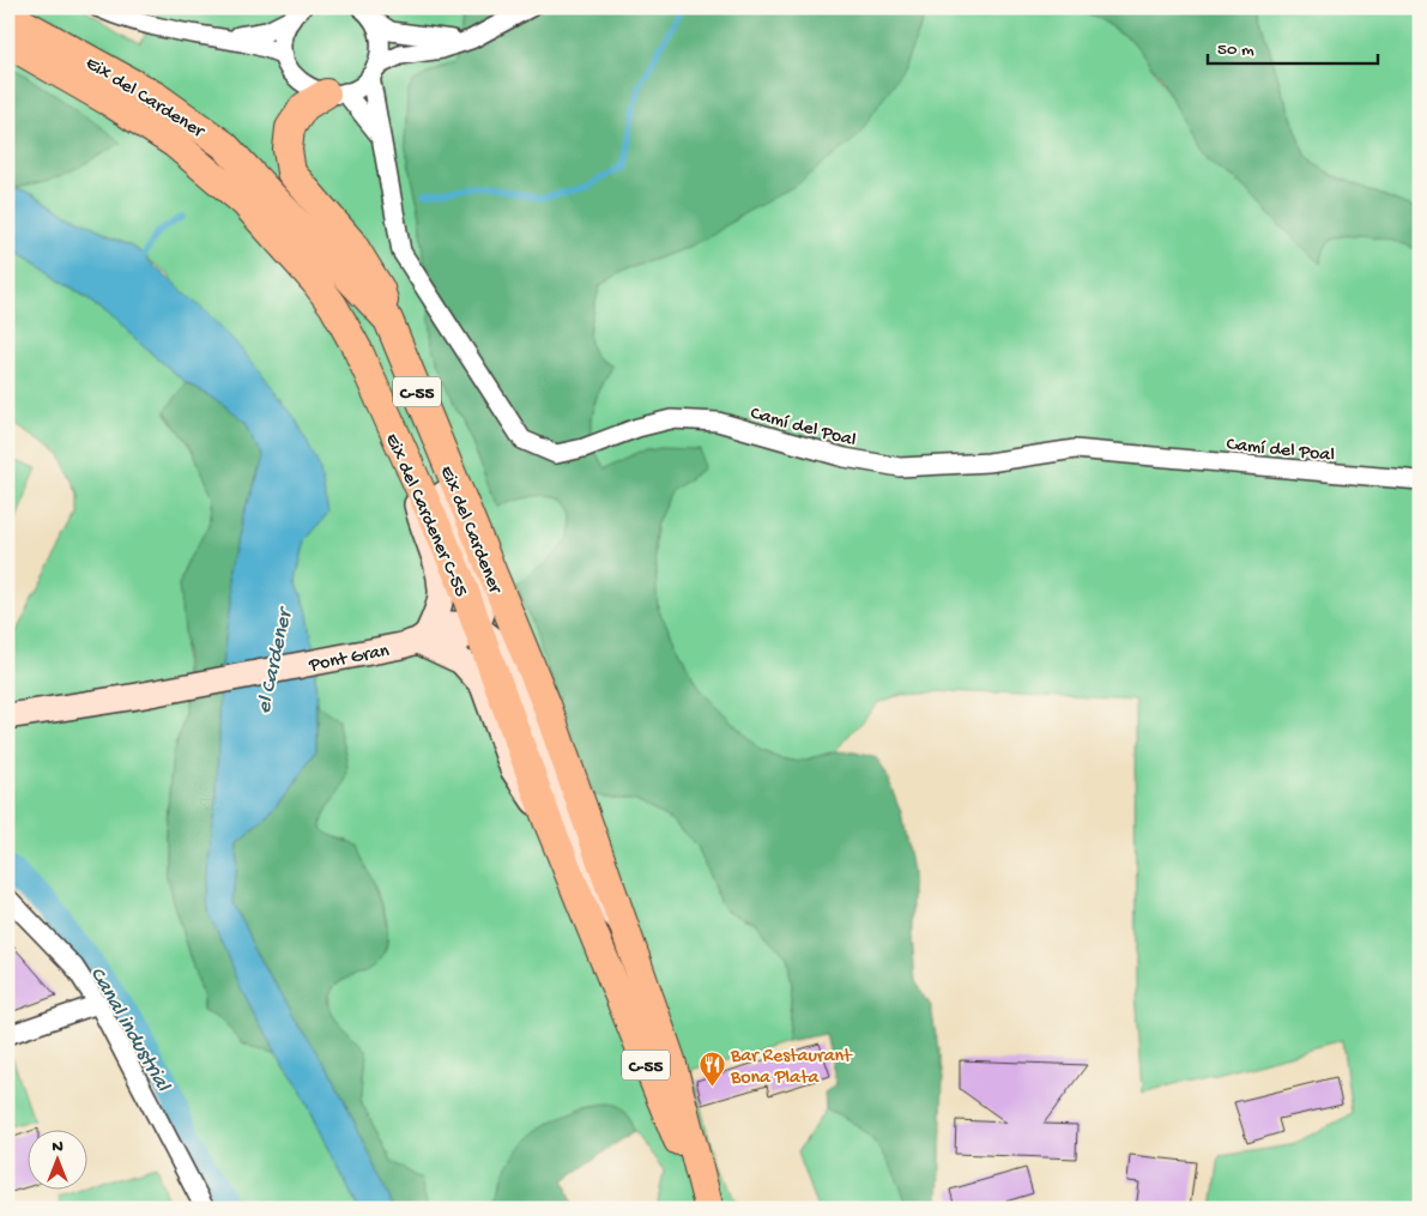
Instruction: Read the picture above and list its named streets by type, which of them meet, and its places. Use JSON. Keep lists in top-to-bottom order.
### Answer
{
  "streets": {
    "main road": ["Eix del Cardener", "C-55", "Eix del Cardener C-55"],
    "street": ["Camí del Poal", "Pont Gran"]
  },
  "crossings": [
    ["Eix del Cardener", "Eix del Cardener C-55"],
    ["Eix del Cardener C-55", "Pont Gran"]
  ],
  "water": ["el Cardener", "Canal industrial"],
  "places": {
    "restaurant": ["Bar Restaurant Bona Plata"]
  },
  "scale_bar": "50 m",
  "north": "top"
}
